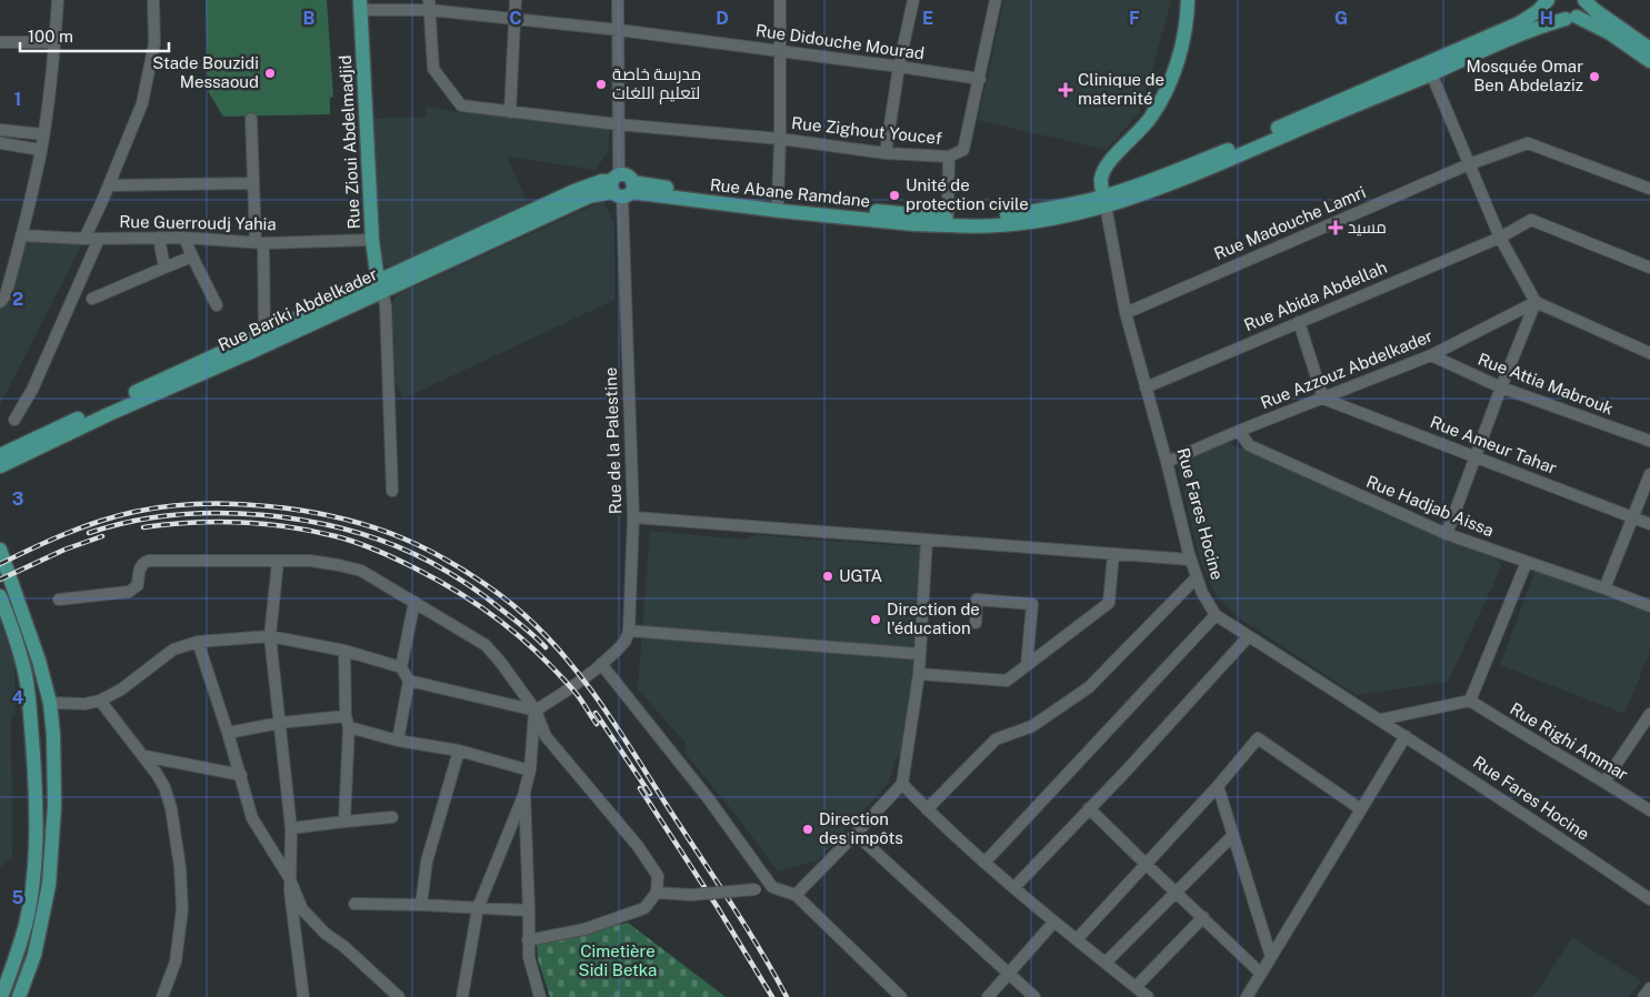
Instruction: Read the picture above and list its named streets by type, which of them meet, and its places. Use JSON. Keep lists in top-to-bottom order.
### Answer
{
  "streets": {
    "main road": [
      "Rue Zioui Abdelmadjid",
      "Rue Abane Ramdane",
      "Rue Bariki Abdelkader",
      "Rue Fares Hocine"
    ],
    "street": [
      "Rue Didouche Mourad",
      "Rue Zighout Youcef",
      "Rue Guerroudj Yahia",
      "Rue Madouche Lamri",
      "Rue Abida Abdellah",
      "Rue Azzouz Abdelkader",
      "Rue Attia Mabrouk",
      "Rue de la Palestine",
      "Rue Ameur Tahar",
      "Rue Hadjab Aissa",
      "Rue Righi Ammar"
    ]
  },
  "crossings": [
    ["Rue Didouche Mourad", "Rue Zighout Youcef"],
    ["Rue Didouche Mourad", "Rue Zioui Abdelmadjid"],
    ["Rue Didouche Mourad", "Rue de la Palestine"],
    ["Rue Zighout Youcef", "Rue de la Palestine"],
    ["Rue Zioui Abdelmadjid", "Rue Guerroudj Yahia"],
    ["Rue Zioui Abdelmadjid", "Rue Bariki Abdelkader"],
    ["Rue Abane Ramdane", "Rue Bariki Abdelkader"],
    ["Rue Abane Ramdane", "Rue de la Palestine"],
    ["Rue Abane Ramdane", "Rue Fares Hocine"],
    ["Rue Madouche Lamri", "Rue Fares Hocine"],
    ["Rue Abida Abdellah", "Rue Fares Hocine"],
    ["Rue Bariki Abdelkader", "Rue de la Palestine"],
    ["Rue Azzouz Abdelkader", "Rue Attia Mabrouk"],
    ["Rue Azzouz Abdelkader", "Rue Ameur Tahar"],
    ["Rue Azzouz Abdelkader", "Rue Hadjab Aissa"],
    ["Rue Azzouz Abdelkader", "Rue Fares Hocine"]
  ],
  "parks": ["Cimetière Sidi Betka"],
  "places": {
    "other": [
      "Stade Bouzidi Messaoud",
      "Mosquée Omar Ben Abdelaziz",
      "مدرسة خاصة لتعليم اللغات",
      "Unité de protection civile",
      "UGTA",
      "Direction de l'éducation",
      "Direction des impôts"
    ],
    "health": ["Clinique de maternité", "مسيد"]
  },
  "scale_bar": "100 m",
  "grid": {
    "columns": [
      "B",
      "C",
      "D",
      "E",
      "F",
      "G",
      "H"
    ],
    "rows": [
      "1",
      "2",
      "3",
      "4",
      "5"
    ]
  }
}
